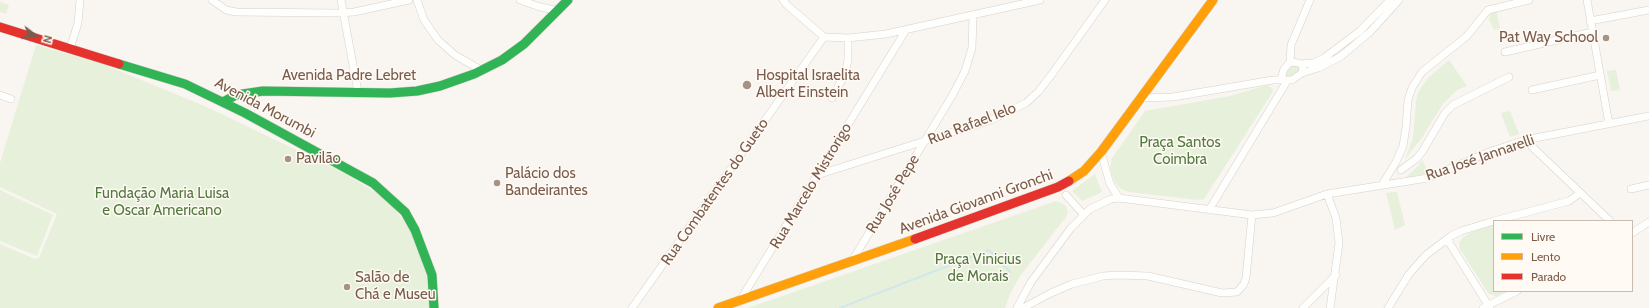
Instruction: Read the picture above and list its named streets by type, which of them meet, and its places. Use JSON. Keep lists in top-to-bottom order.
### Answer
{
  "streets": {
    "main road": ["Avenida Padre Lebret", "Avenida Morumbi", "Avenida Giovanni Gronchi"],
    "street": [
      "Rua Rafael Ielo",
      "Rua José Jannarelli",
      "Rua Marcelo Mistrorigo",
      "Rua Combatentes do Gueto",
      "Rua José Pepe"
    ]
  },
  "crossings": [
    ["Avenida Padre Lebret", "Avenida Morumbi"],
    ["Rua Rafael Ielo", "Rua Marcelo Mistrorigo"],
    ["Rua Rafael Ielo", "Rua José Pepe"],
    ["Rua Marcelo Mistrorigo", "Avenida Giovanni Gronchi"],
    ["Rua José Pepe", "Avenida Giovanni Gronchi"]
  ],
  "parks": ["Praça Santos Coimbra", "Fundação Maria Luisa e Oscar Americano", "Praça Vinicius de Morais"],
  "places": [
    "Pat Way School",
    "Hospital Israelita Albert Einstein",
    "Pavilão",
    "Palácio dos Bandeirantes",
    "Salão de Chá e Museu"
  ],
  "legend": ["Livre", "Lento", "Parado"],
  "north": "right"
}
